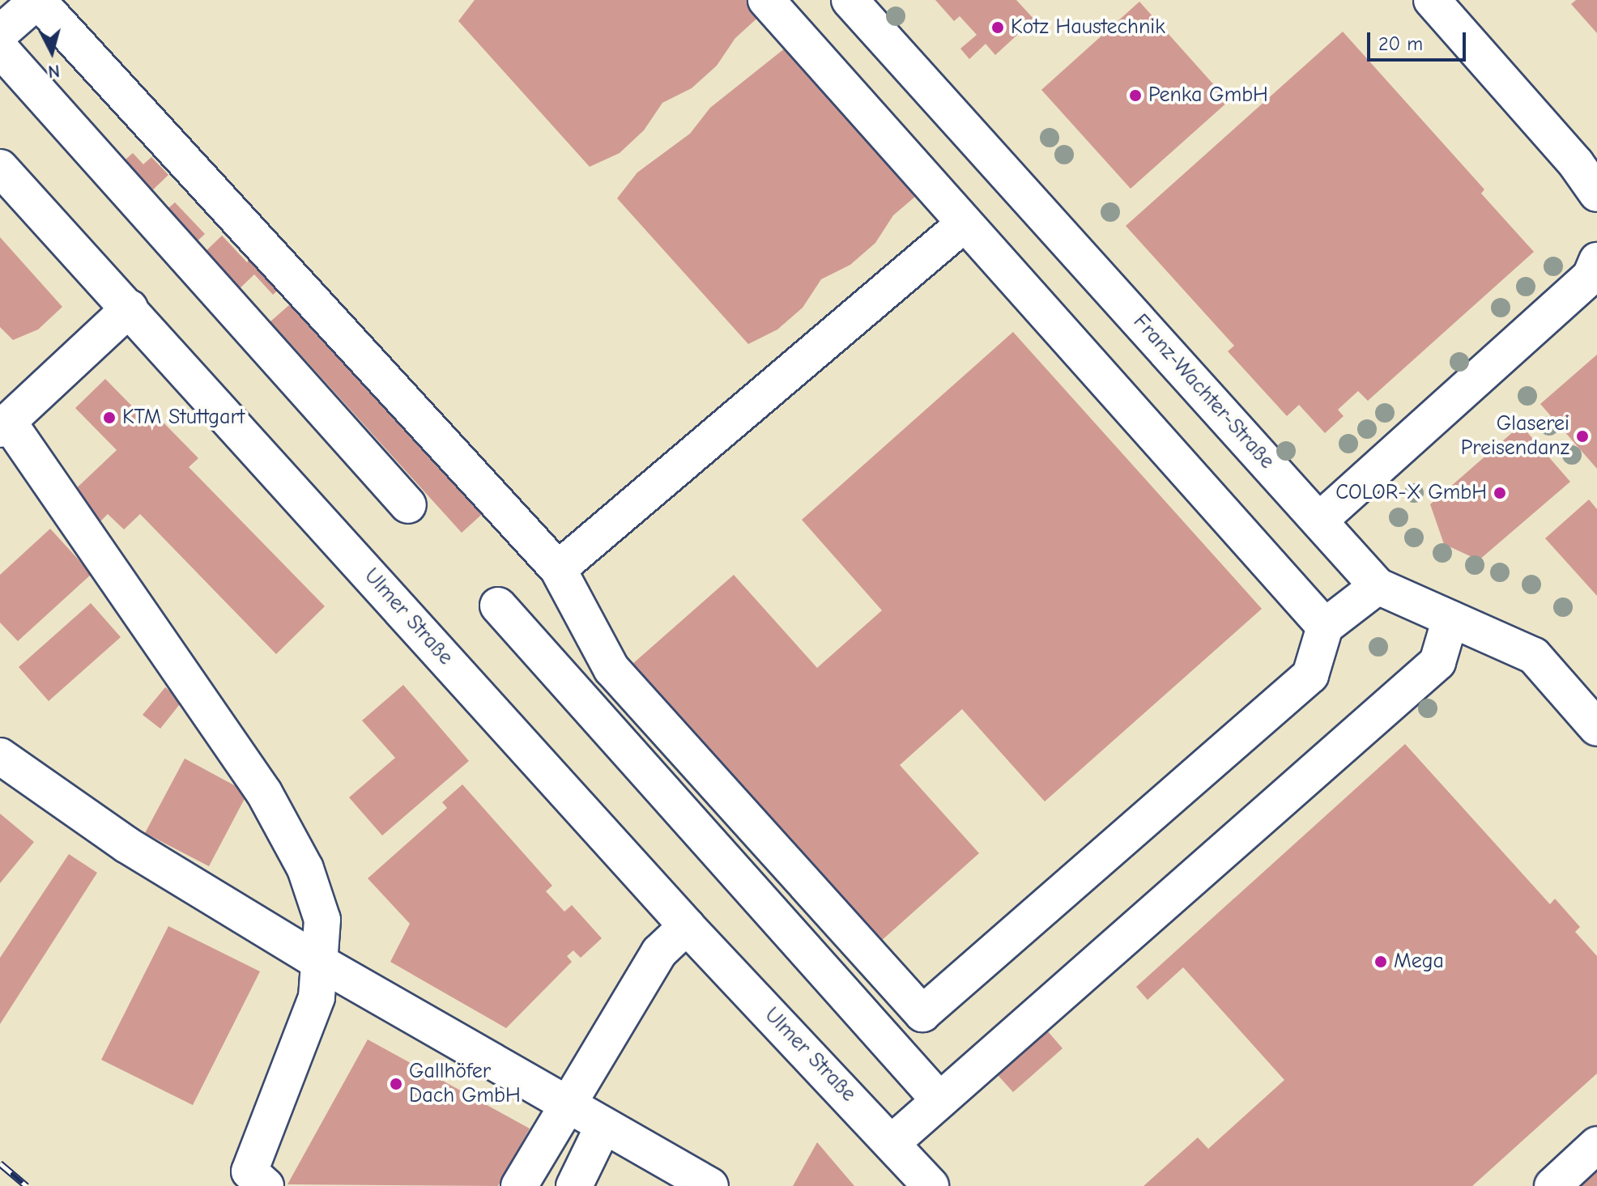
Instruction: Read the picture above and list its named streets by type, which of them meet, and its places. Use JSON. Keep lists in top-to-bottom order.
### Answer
{
  "streets": {
    "street": ["Franz-Wachter-Straße", "Ulmer Straße"]
  },
  "places": [
    "Kotz Haustechnik",
    "Penka GmbH",
    "KTM Stuttgart",
    "Glaserei Preisendanz",
    "COLOR-X GmbH",
    "Mega",
    "Gallhöfer Dach GmbH"
  ],
  "scale_bar": "20 m",
  "north": "bottom"
}
